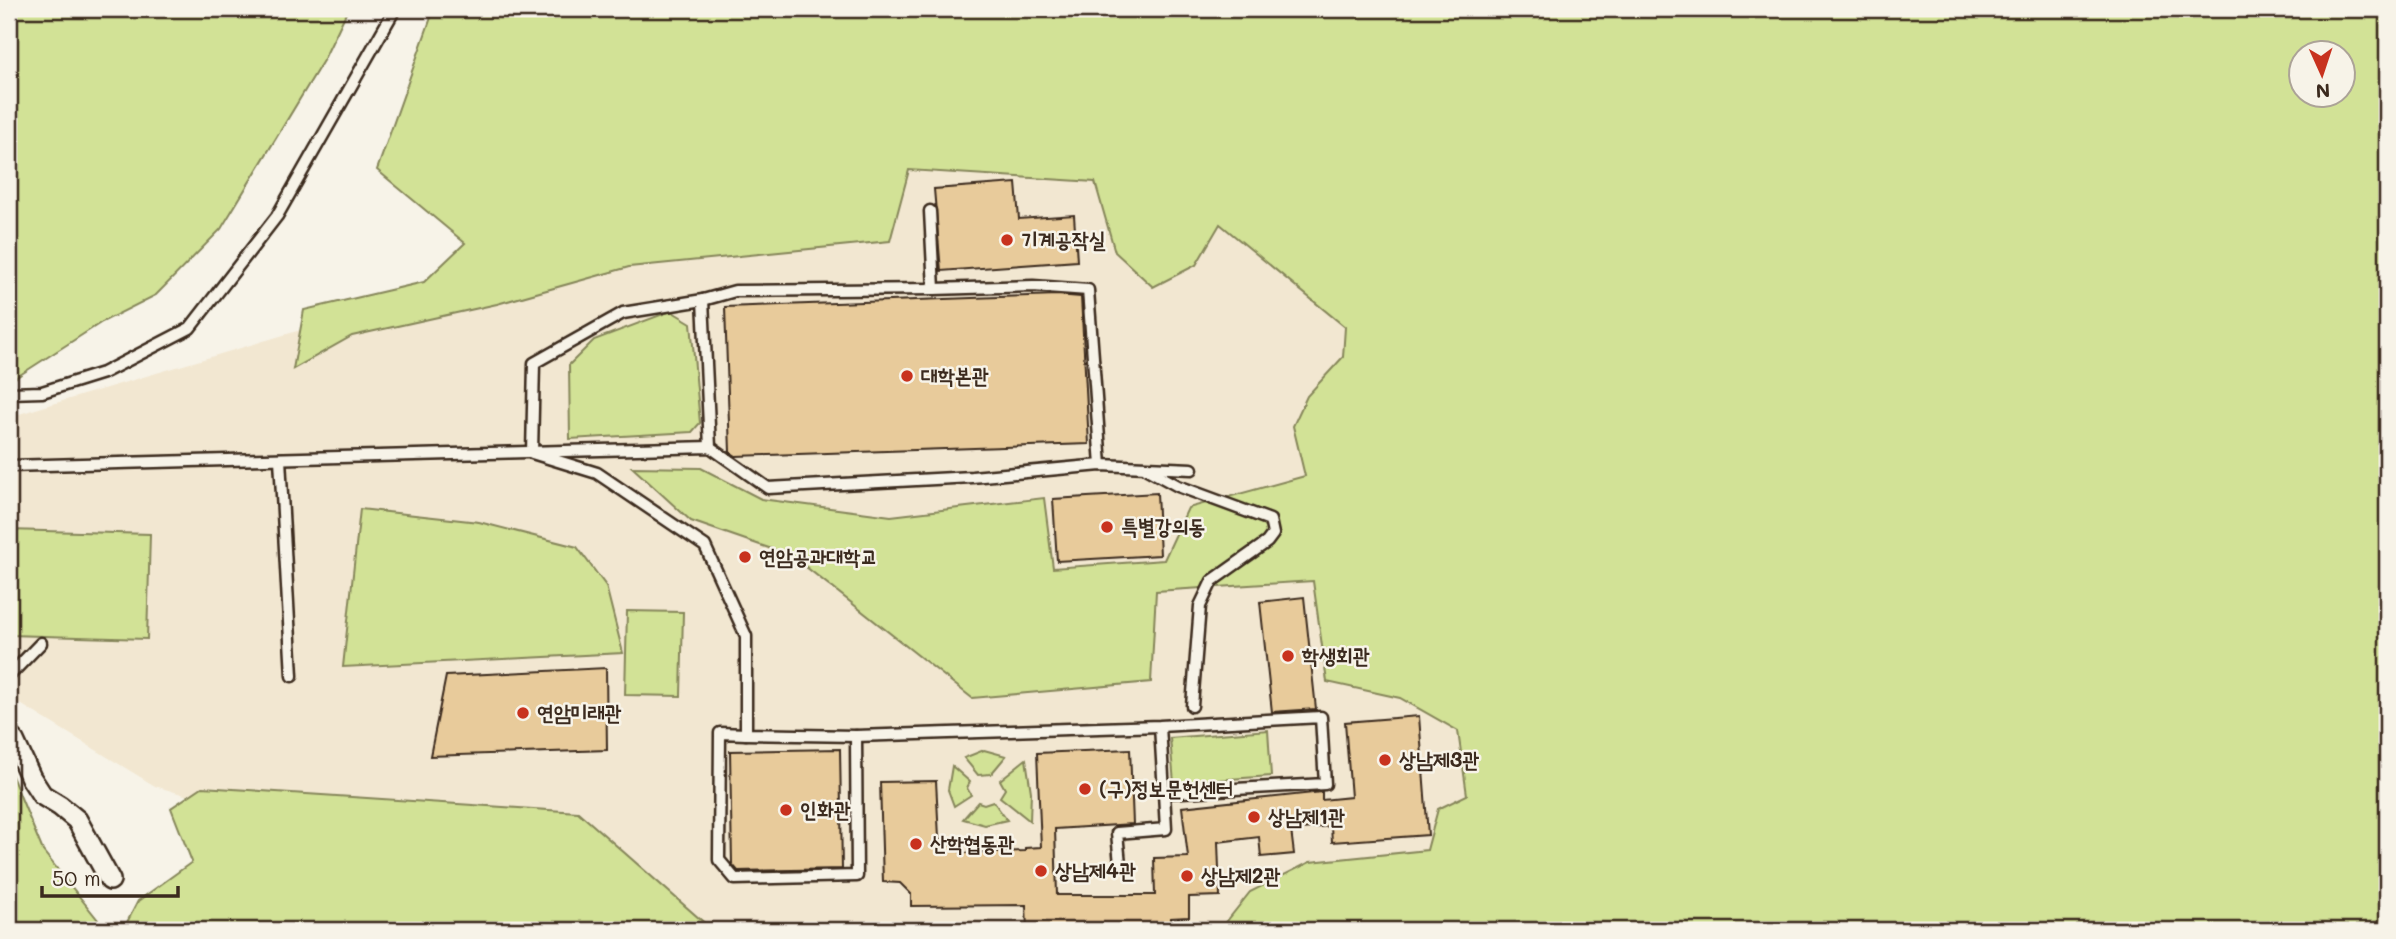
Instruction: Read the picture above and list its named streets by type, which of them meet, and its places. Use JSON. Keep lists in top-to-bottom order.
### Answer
{
  "places": [
    "기계공작실",
    "대학본관",
    "특별강의동",
    "연암공과대학교",
    "학생회관",
    "연암미래관",
    "상남제3관",
    "(구)정보문헌센터",
    "인화관",
    "상남제1관",
    "산학협동관",
    "상남제4관",
    "상남제2관"
  ],
  "scale_bar": "50 m",
  "north": "bottom"
}
